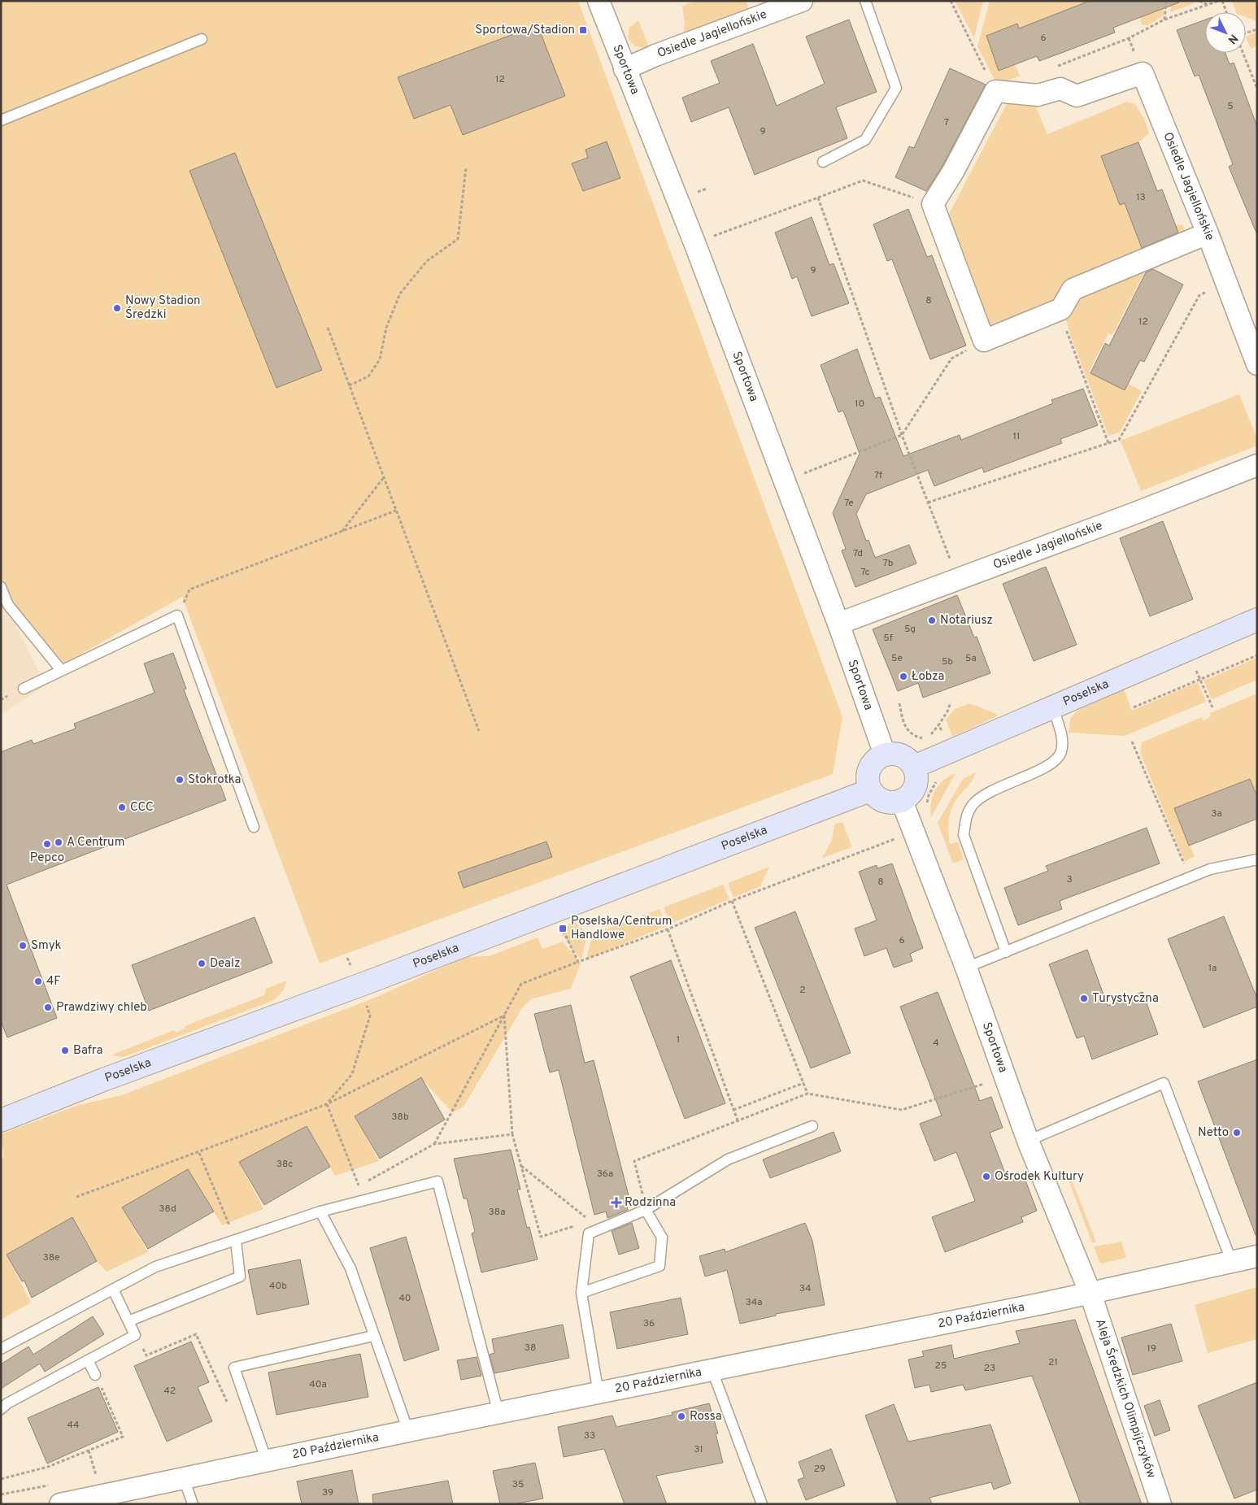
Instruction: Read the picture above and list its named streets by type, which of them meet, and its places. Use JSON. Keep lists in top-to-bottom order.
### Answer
{
  "streets": {
    "street": [
      "Osiedle Jagiellońskie",
      "Sportowa",
      "Poselska",
      "20 Października",
      "Aleja Średzkich Olimpijczyków"
    ]
  },
  "crossings": [
    ["Osiedle Jagiellońskie", "Sportowa"],
    ["Sportowa", "Poselska"],
    ["Sportowa", "20 Października"],
    ["Sportowa", "Aleja Średzkich Olimpijczyków"],
    ["20 Października", "Aleja Średzkich Olimpijczyków"]
  ],
  "places": {
    "transit": ["Sportowa/Stadion", "Poselska/Centrum Handlowe"],
    "other": [
      "Nowy Stadion Średzki",
      "Notariusz",
      "Łobza",
      "Stokrotka",
      "CCC",
      "A Centrum",
      "Pepco",
      "Smyk",
      "Dealz",
      "4F",
      "Turystyczna",
      "Prawdziwy chleb",
      "Bafra",
      "Netto",
      "Ośrodek Kultury",
      "Rossa"
    ],
    "health": ["Rodzinna"]
  },
  "house_numbers": [
    "6",
    "12",
    "5",
    "7",
    "9",
    "13",
    "9",
    "8",
    "12",
    "10",
    "11",
    "7f",
    "7e",
    "7d",
    "7b",
    "7c",
    "5g",
    "5f",
    "5e",
    "5a",
    "5b",
    "3a",
    "3",
    "8",
    "6",
    "1a",
    "2",
    "1",
    "4",
    "38b",
    "38c",
    "36a",
    "38d",
    "38a",
    "38e",
    "40b",
    "34",
    "40",
    "34a",
    "36",
    "38",
    "19",
    "21",
    "25",
    "23",
    "40a",
    "42",
    "44",
    "33",
    "31",
    "29",
    "35",
    "39"
  ],
  "north": "bottom right"
}
